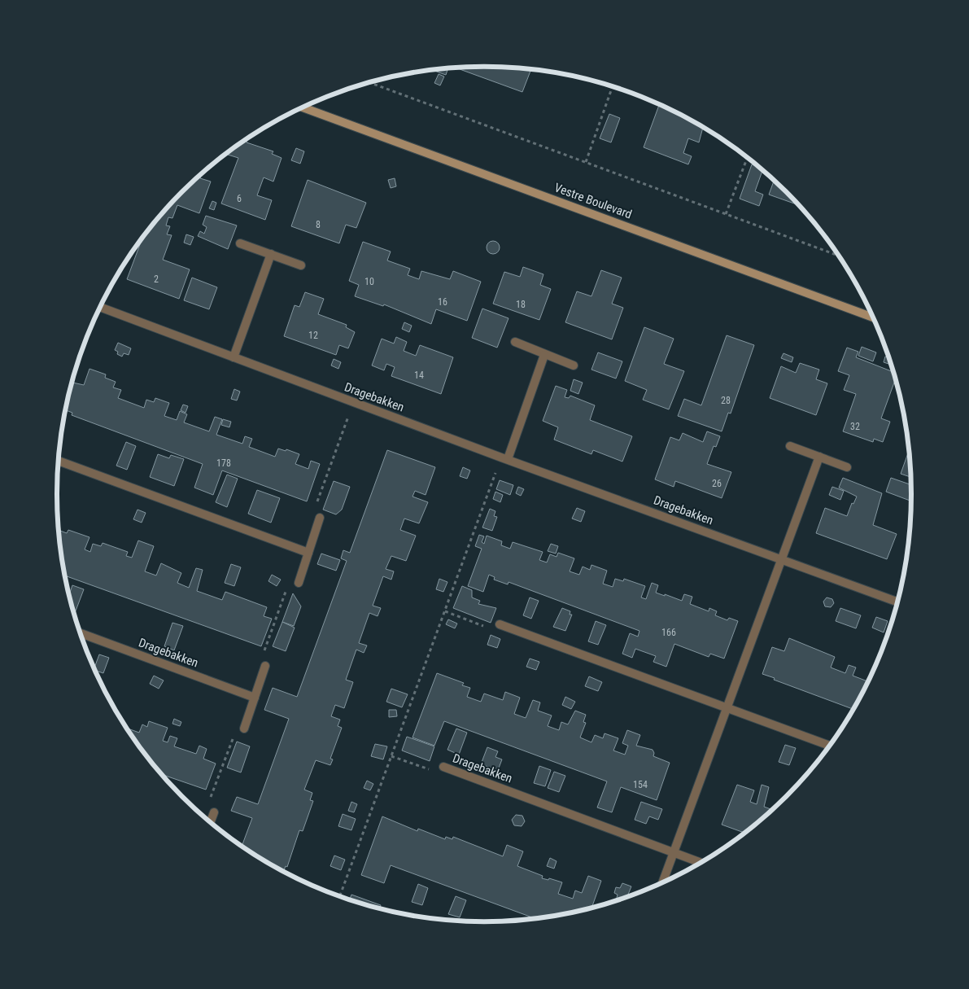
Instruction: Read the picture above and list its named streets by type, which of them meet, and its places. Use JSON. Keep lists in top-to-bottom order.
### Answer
{
  "streets": {
    "street": ["Vestre Boulevard", "Dragebakken"]
  },
  "house_numbers": [
    "6",
    "8",
    "2",
    "10",
    "16",
    "18",
    "12",
    "14",
    "28",
    "32",
    "178",
    "26",
    "166",
    "154"
  ]
}
